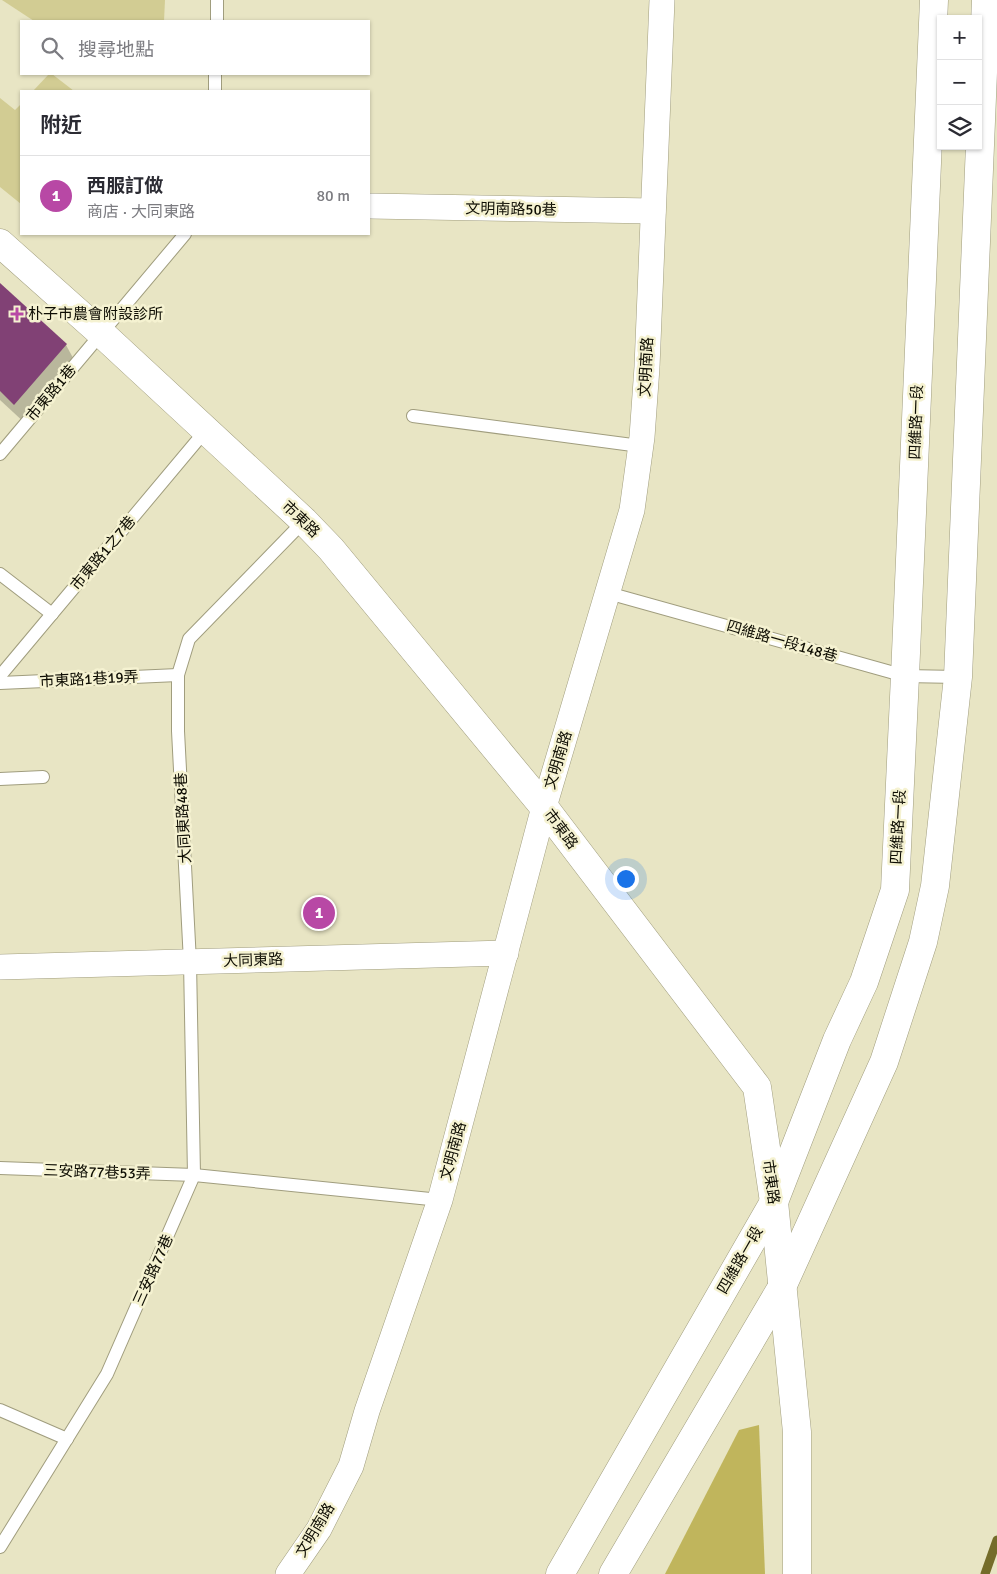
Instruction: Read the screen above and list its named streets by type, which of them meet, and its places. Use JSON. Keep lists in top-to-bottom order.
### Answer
{
  "streets": {
    "street": [
      "文明南路50巷",
      "文明南路",
      "四維路一段",
      "市東路",
      "大同東路"
    ],
    "lane": [
      "市東路1巷",
      "市東路1之7巷",
      "四維路一段148巷",
      "市東路1巷19弄",
      "大同東路48巷",
      "三安路77巷53弄",
      "三安路77巷"
    ]
  },
  "crossings": [
    ["文明南路50巷", "文明南路"],
    ["文明南路", "市東路"],
    ["文明南路", "四維路一段148巷"],
    ["文明南路", "大同東路"],
    ["文明南路", "三安路77巷53弄"],
    ["市東路1巷", "市東路"],
    ["四維路一段", "市東路"],
    ["四維路一段", "四維路一段148巷"],
    ["市東路", "市東路1之7巷"],
    ["市東路", "大同東路48巷"],
    ["市東路1巷19弄", "大同東路48巷"],
    ["大同東路48巷", "大同東路"],
    ["大同東路48巷", "三安路77巷"],
    ["大同東路", "三安路77巷"],
    ["三安路77巷53弄", "三安路77巷"]
  ],
  "places": {
    "health": ["朴子市農會附設診所"]
  },
  "page": {
    "map_buttons": ["+", "−"],
    "search": "搜尋地點",
    "heading": "附近",
    "list": [
      {
        "mark": "1",
        "name": "西服訂做",
        "note": "商店 · 大同東路",
        "value": "80 m"
      }
    ],
    "pins": "1"
  }
}
